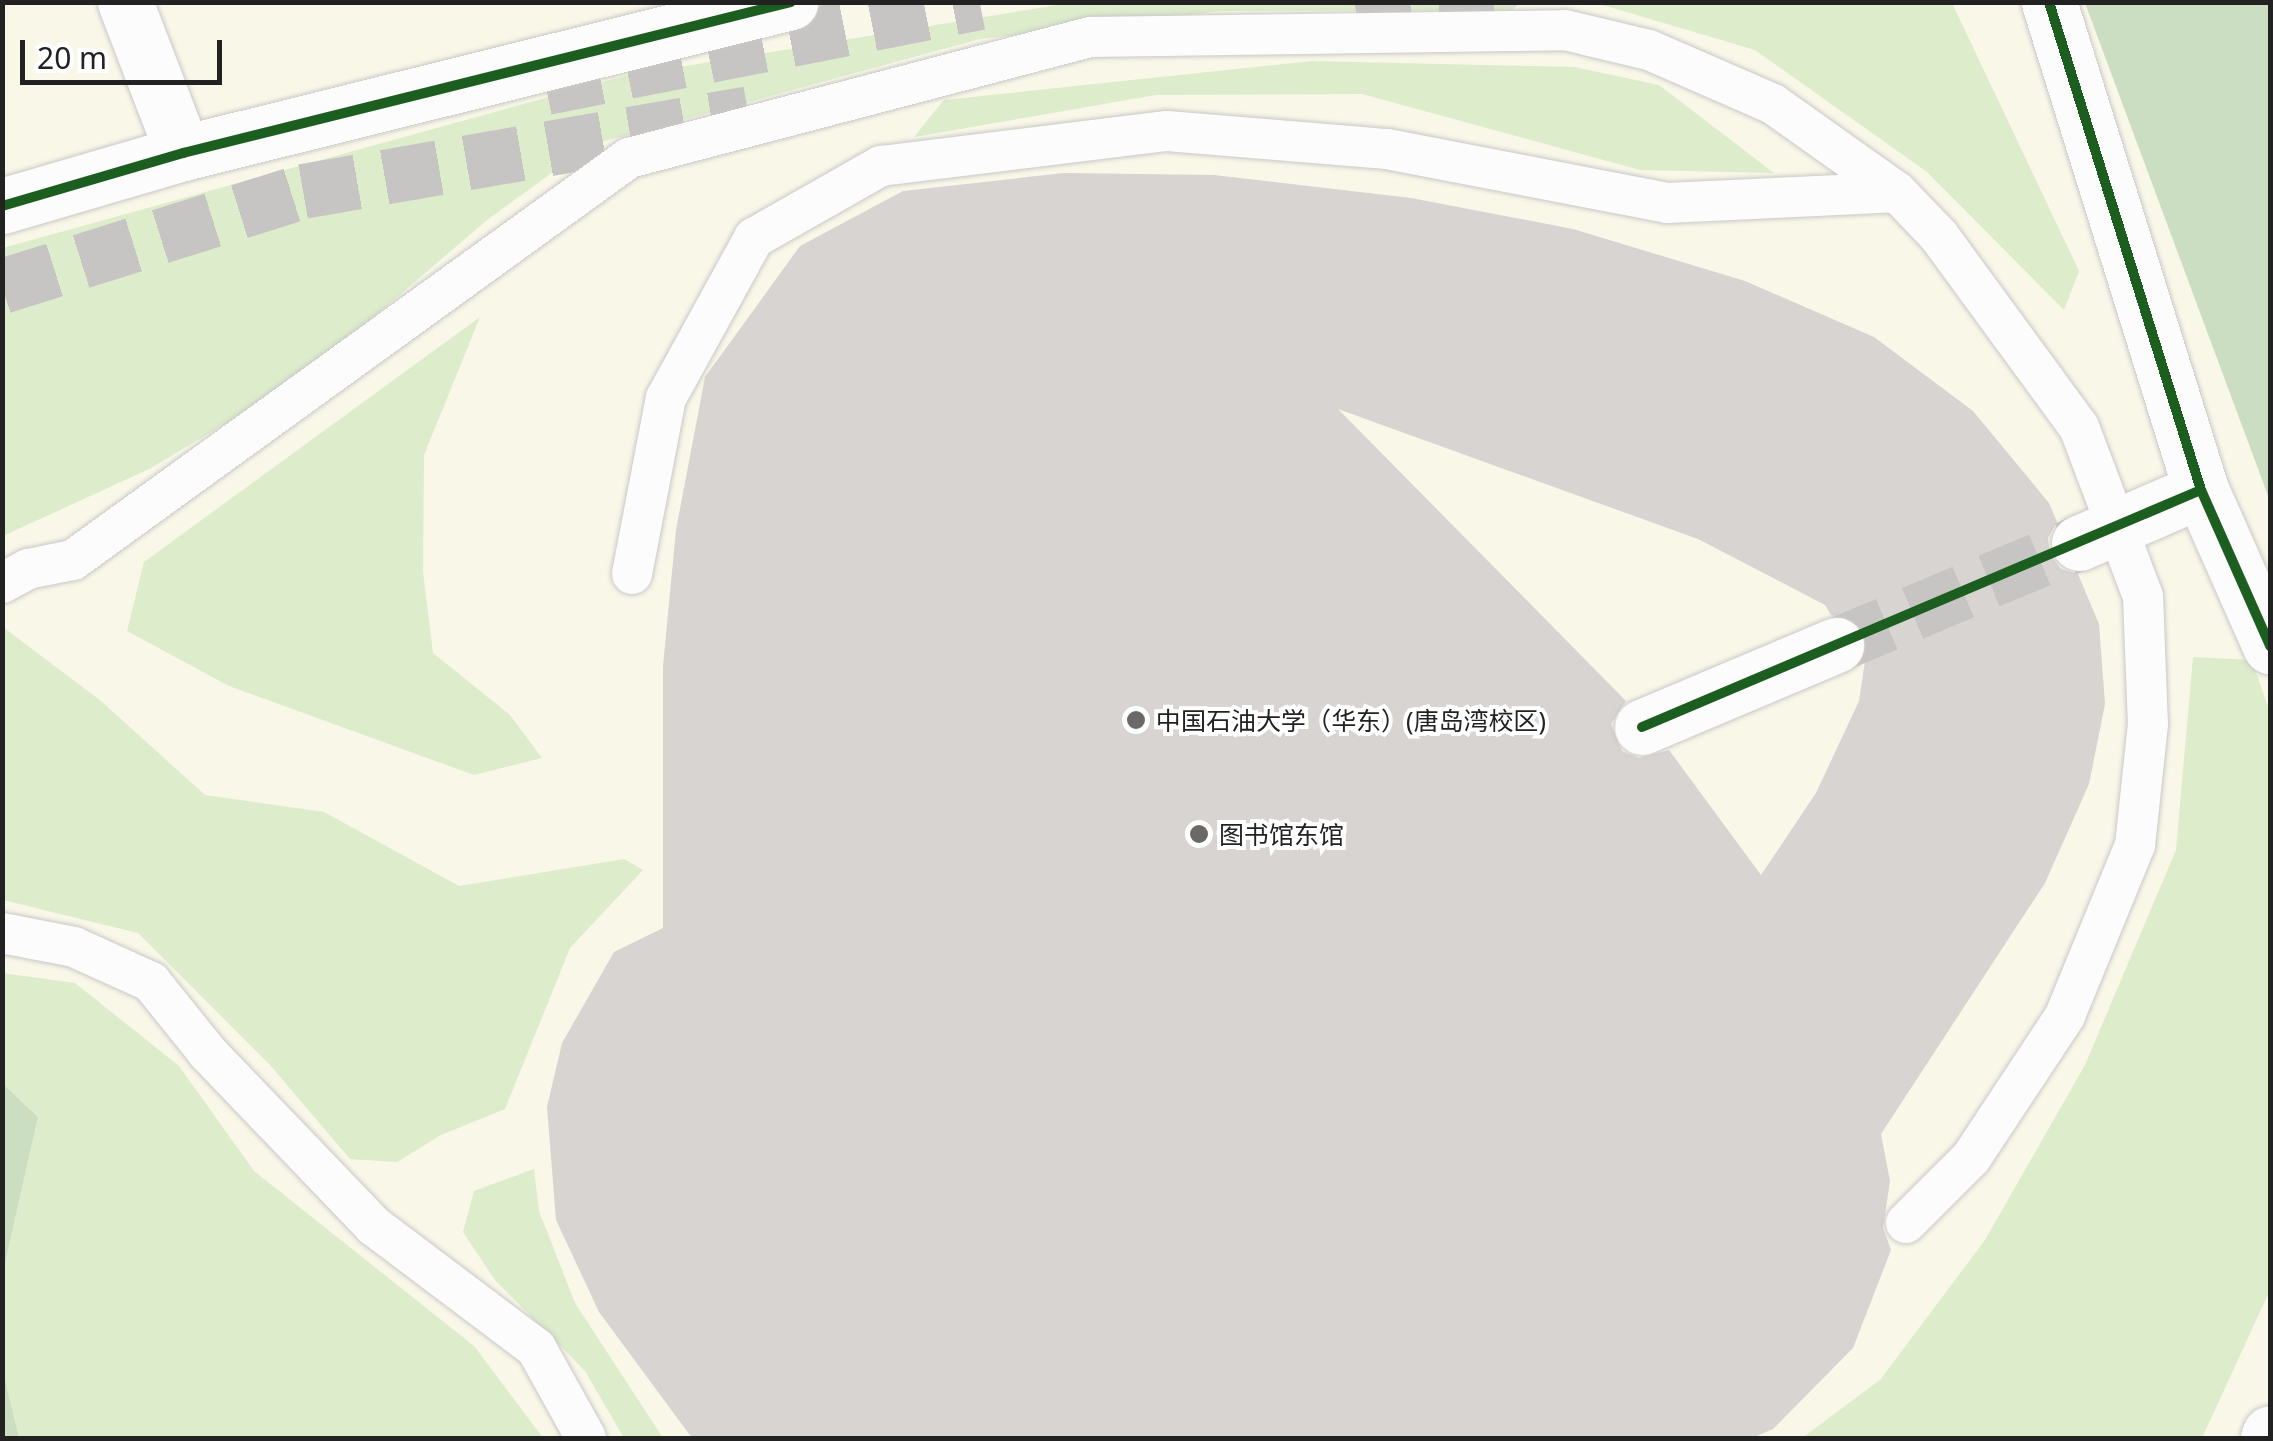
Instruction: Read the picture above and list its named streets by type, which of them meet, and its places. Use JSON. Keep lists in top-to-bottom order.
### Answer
{
  "places": ["中国石油大学（华东）(唐岛湾校区)", "图书馆东馆"],
  "scale_bar": "20 m"
}
